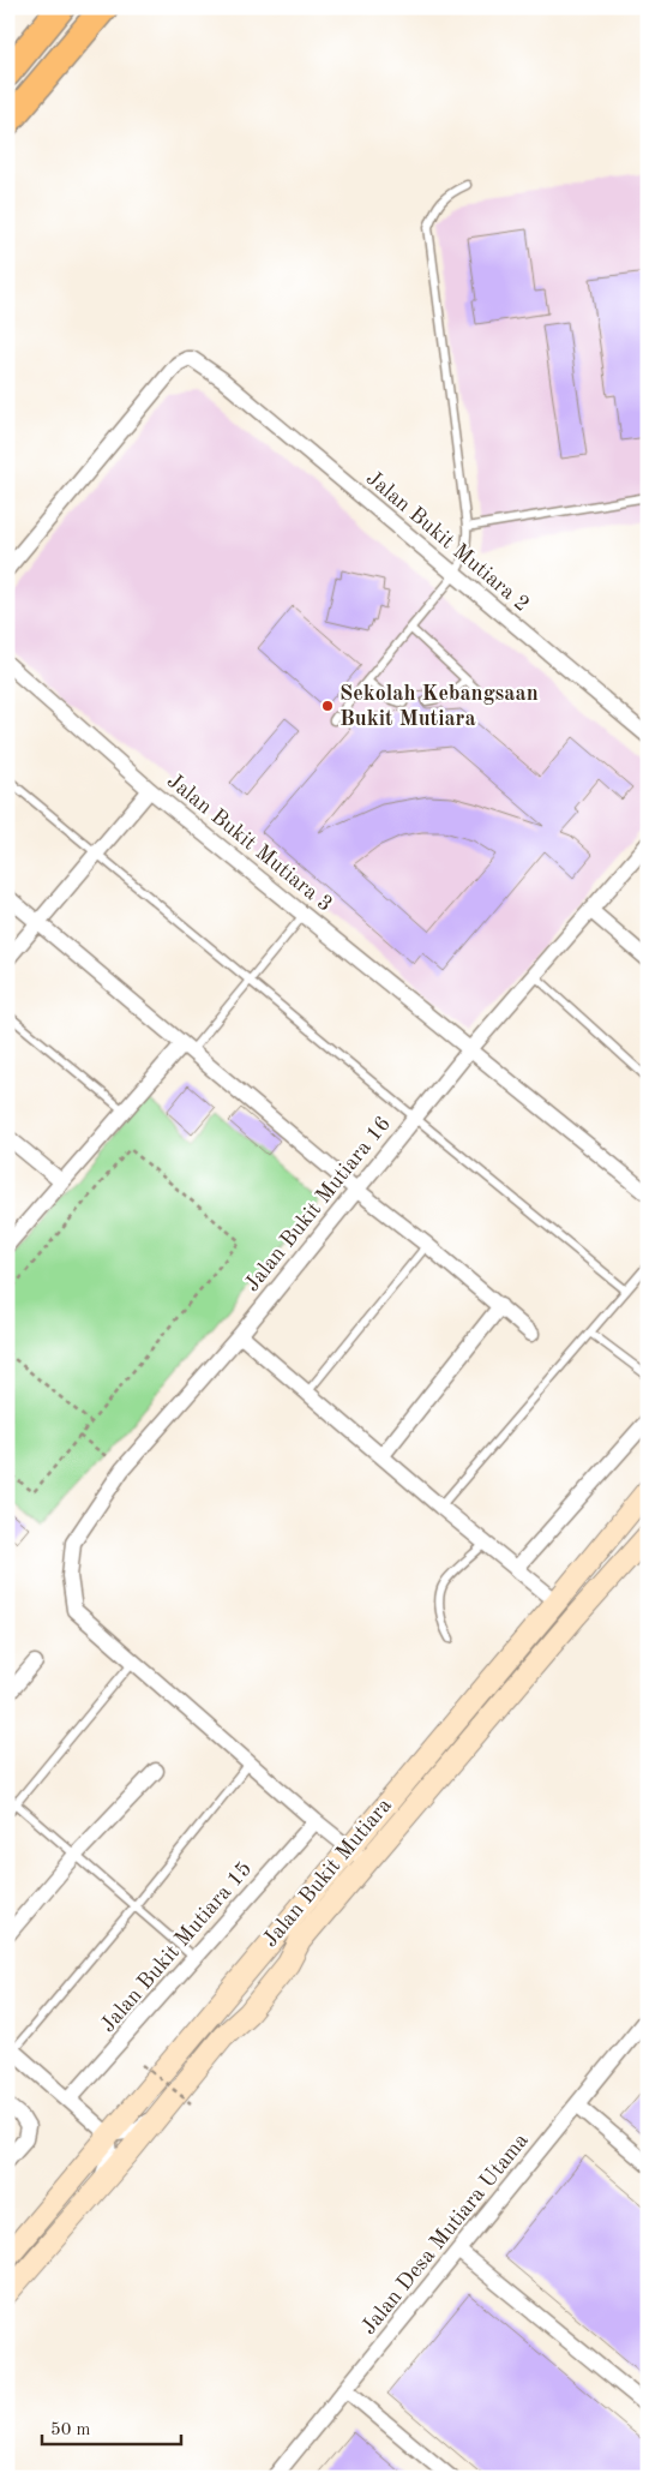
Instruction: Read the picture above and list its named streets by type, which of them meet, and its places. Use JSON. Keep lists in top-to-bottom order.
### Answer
{
  "streets": {
    "street": [
      "Jalan Bukit Mutiara 2",
      "Jalan Bukit Mutiara 3",
      "Jalan Bukit Mutiara 16",
      "Jalan Bukit Mutiara",
      "Jalan Bukit Mutiara 15",
      "Jalan Desa Mutiara Utama"
    ]
  },
  "crossings": [
    ["Jalan Bukit Mutiara 3", "Jalan Bukit Mutiara 16"]
  ],
  "places": ["Sekolah Kebangsaan Bukit Mutiara"],
  "scale_bar": "50 m"
}
